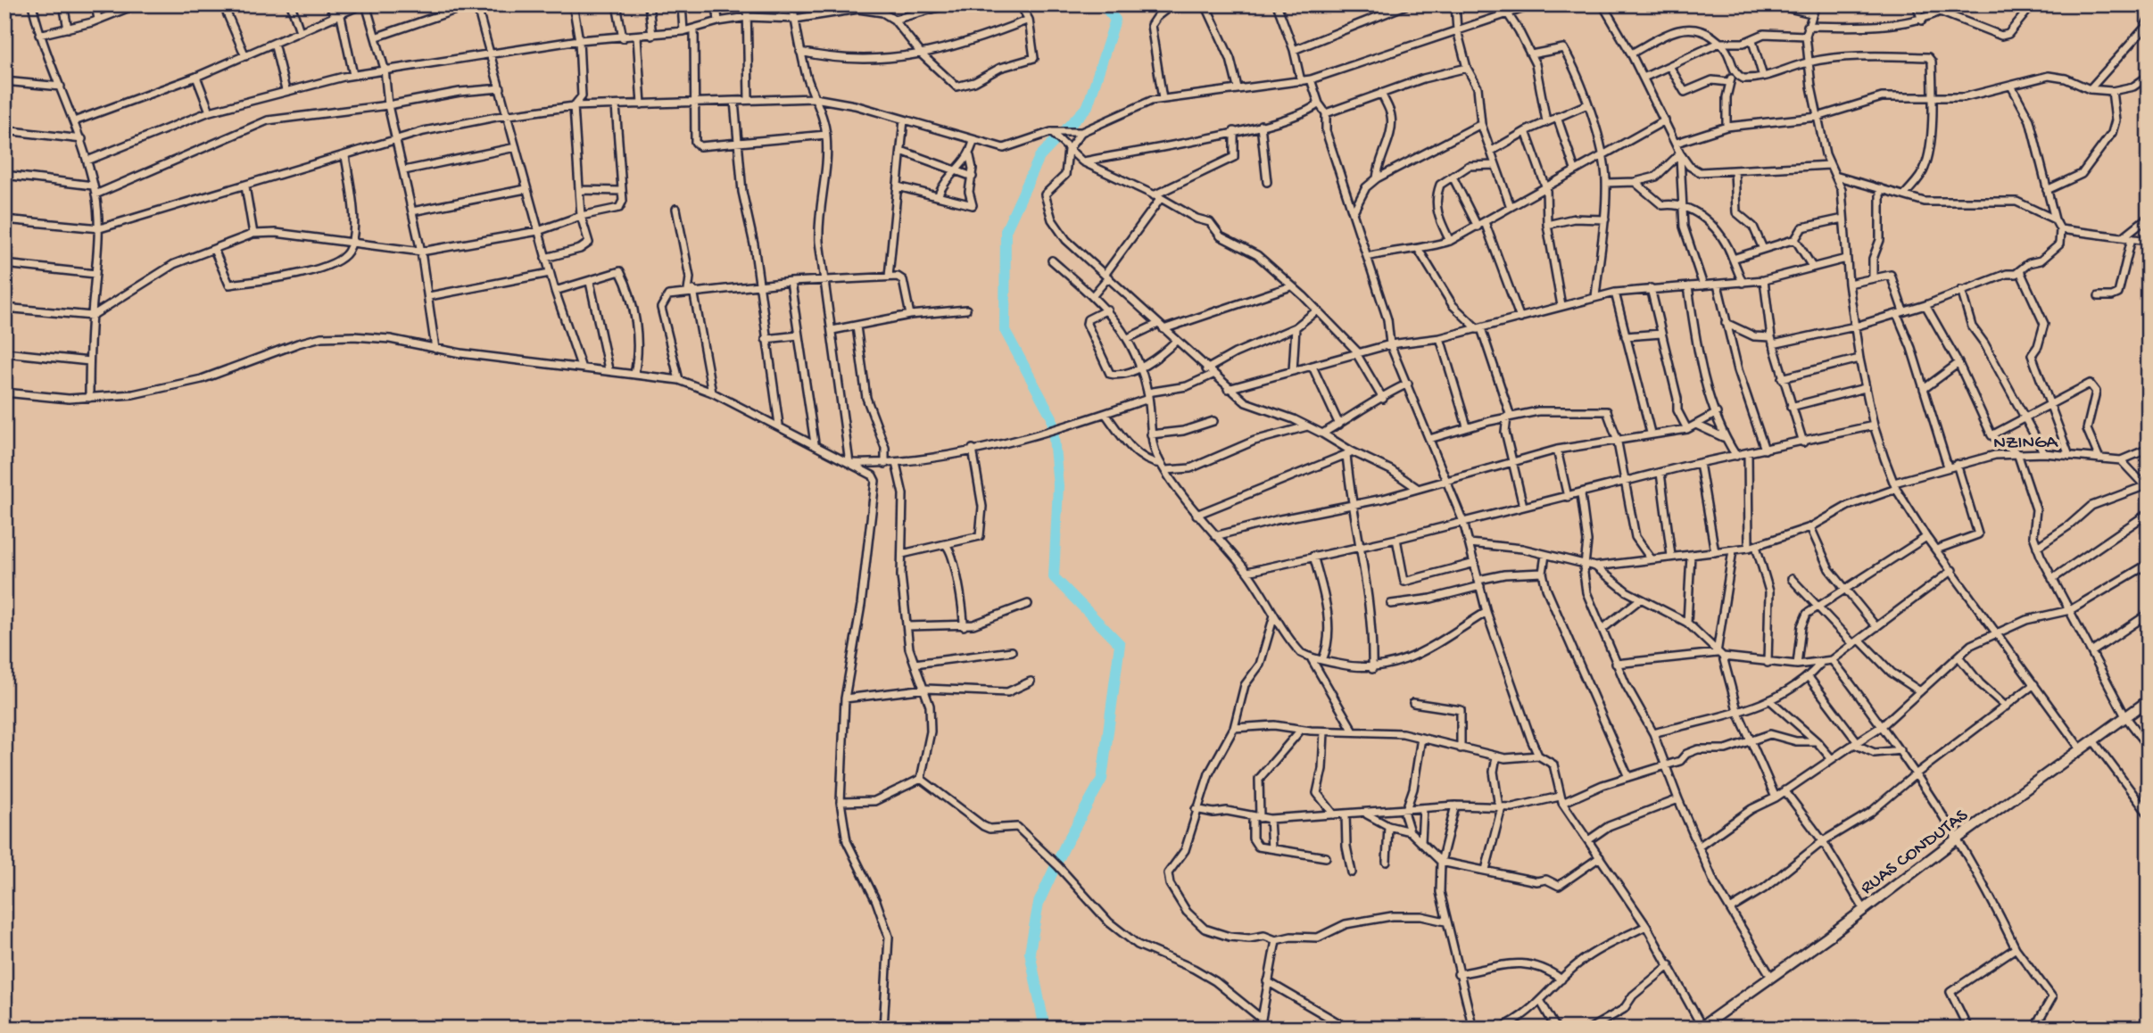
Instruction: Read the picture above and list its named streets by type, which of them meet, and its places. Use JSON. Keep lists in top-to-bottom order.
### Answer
{
  "streets": {
    "street": ["NZINGA", "RUAS CONDUTAS"]
  }
}
